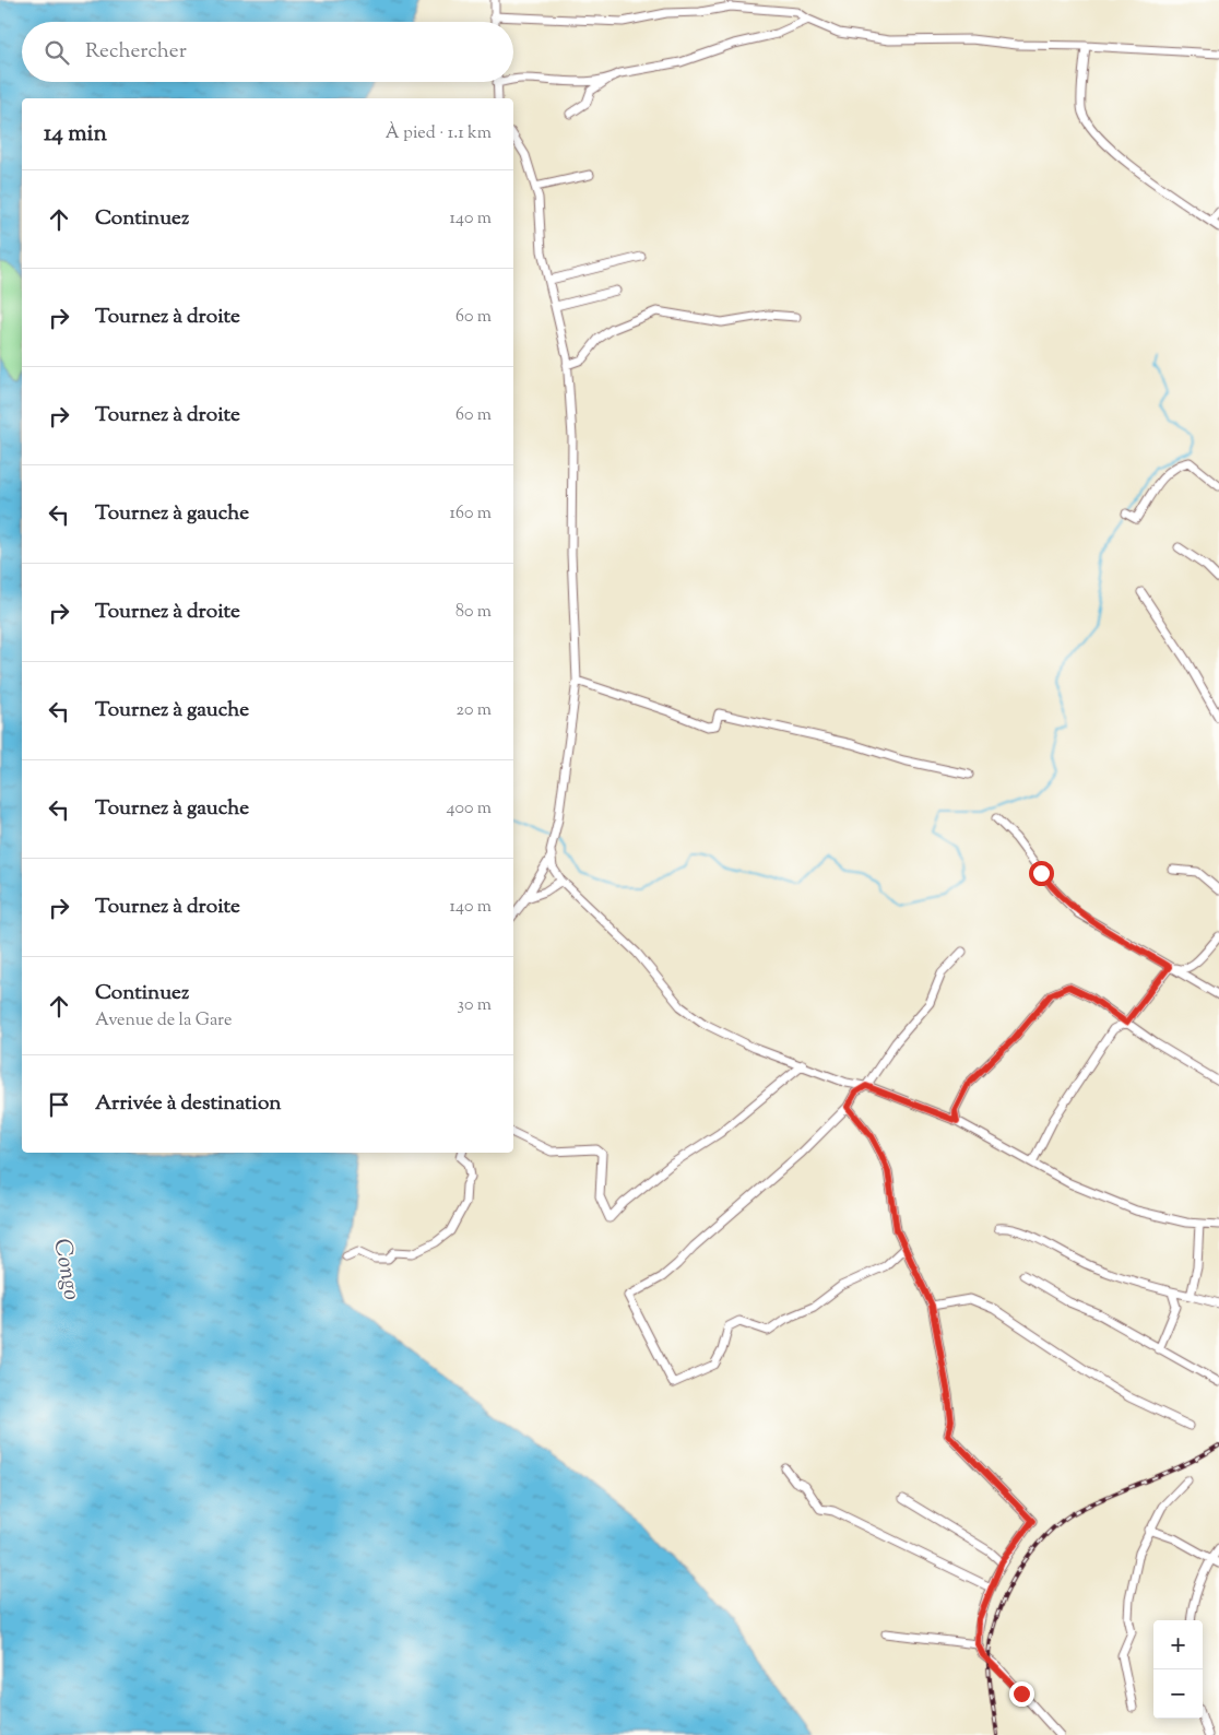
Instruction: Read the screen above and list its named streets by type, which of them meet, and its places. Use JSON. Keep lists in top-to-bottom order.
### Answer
{
  "water": ["Congo"],
  "page": {
    "search": "Rechercher",
    "heading": ["14 min", "À pied · 1.1 km"],
    "list": [
      ["Continuez", "140 m"],
      ["Tournez à droite", "60 m"],
      ["Tournez à droite", "60 m"],
      ["Tournez à gauche", "160 m"],
      ["Tournez à droite", "80 m"],
      ["Tournez à gauche", "20 m"],
      ["Tournez à gauche", "400 m"],
      ["Tournez à droite", "140 m"],
      ["Continuez", "Avenue de la Gare", "30 m"],
      "Arrivée à destination"
    ],
    "map_buttons": ["+", "−"]
  }
}
